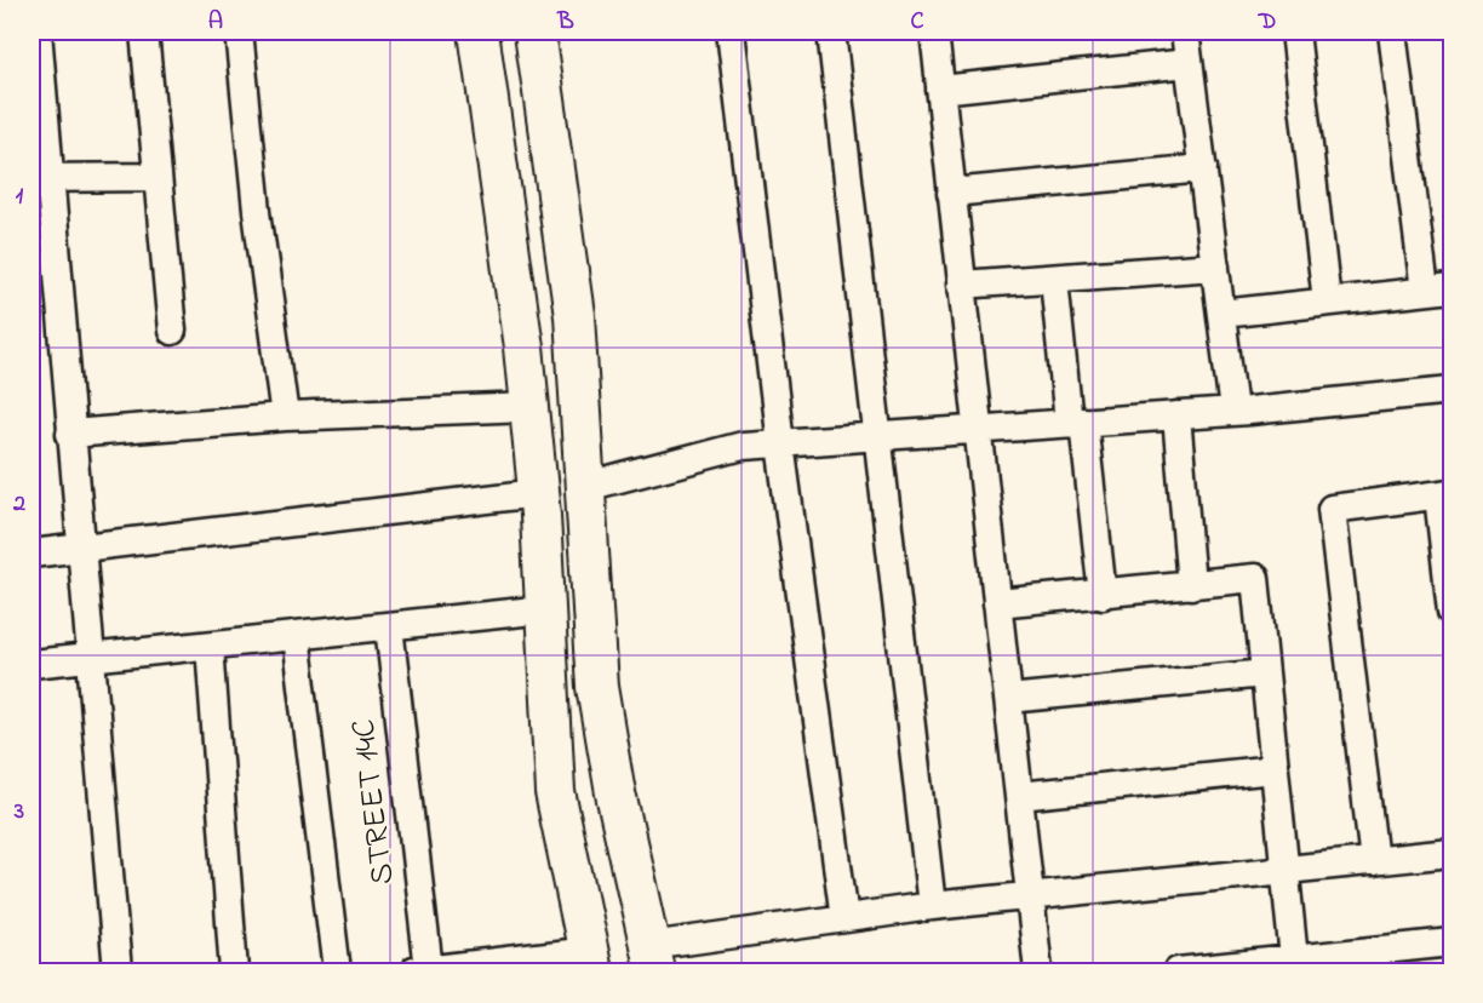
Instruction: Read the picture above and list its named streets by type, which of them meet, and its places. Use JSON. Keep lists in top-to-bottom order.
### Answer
{
  "streets": {
    "street": ["STREET 14C"]
  },
  "grid": {
    "columns": [
      "A",
      "B",
      "C",
      "D"
    ],
    "rows": ["1", "2", "3"]
  }
}
